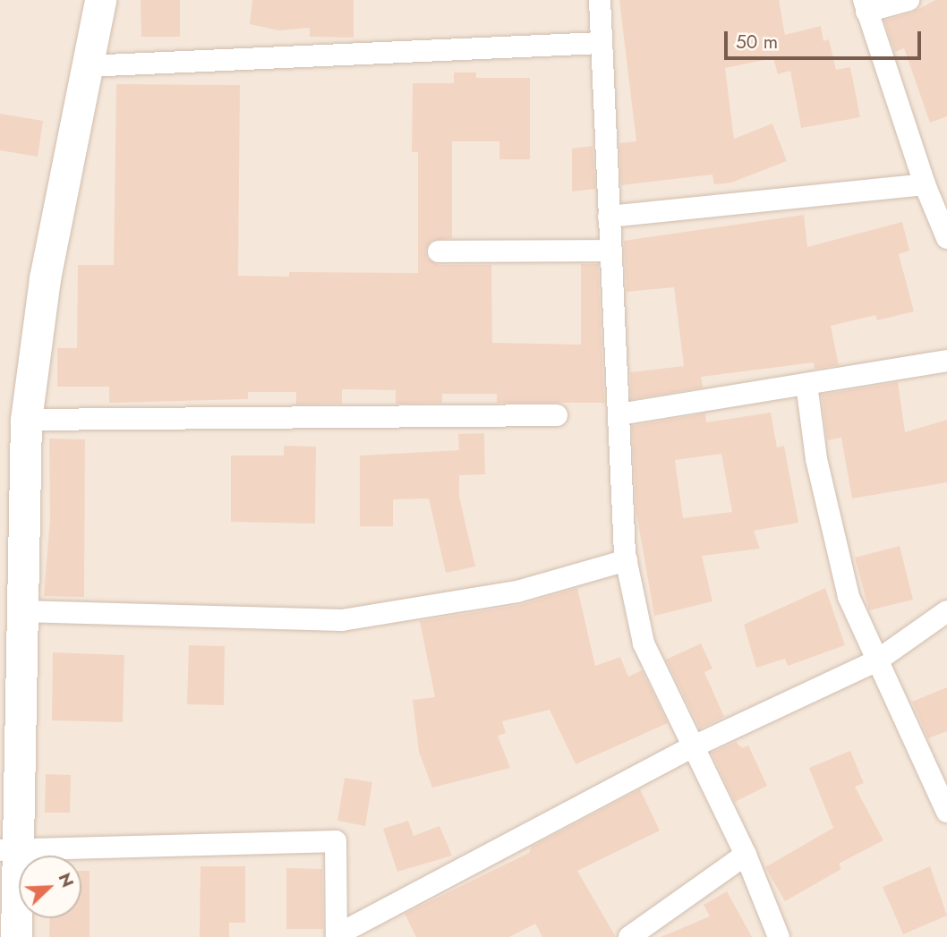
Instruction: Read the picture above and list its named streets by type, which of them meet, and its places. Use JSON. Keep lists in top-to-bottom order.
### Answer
{
  "scale_bar": "50 m",
  "north": "top right"
}
